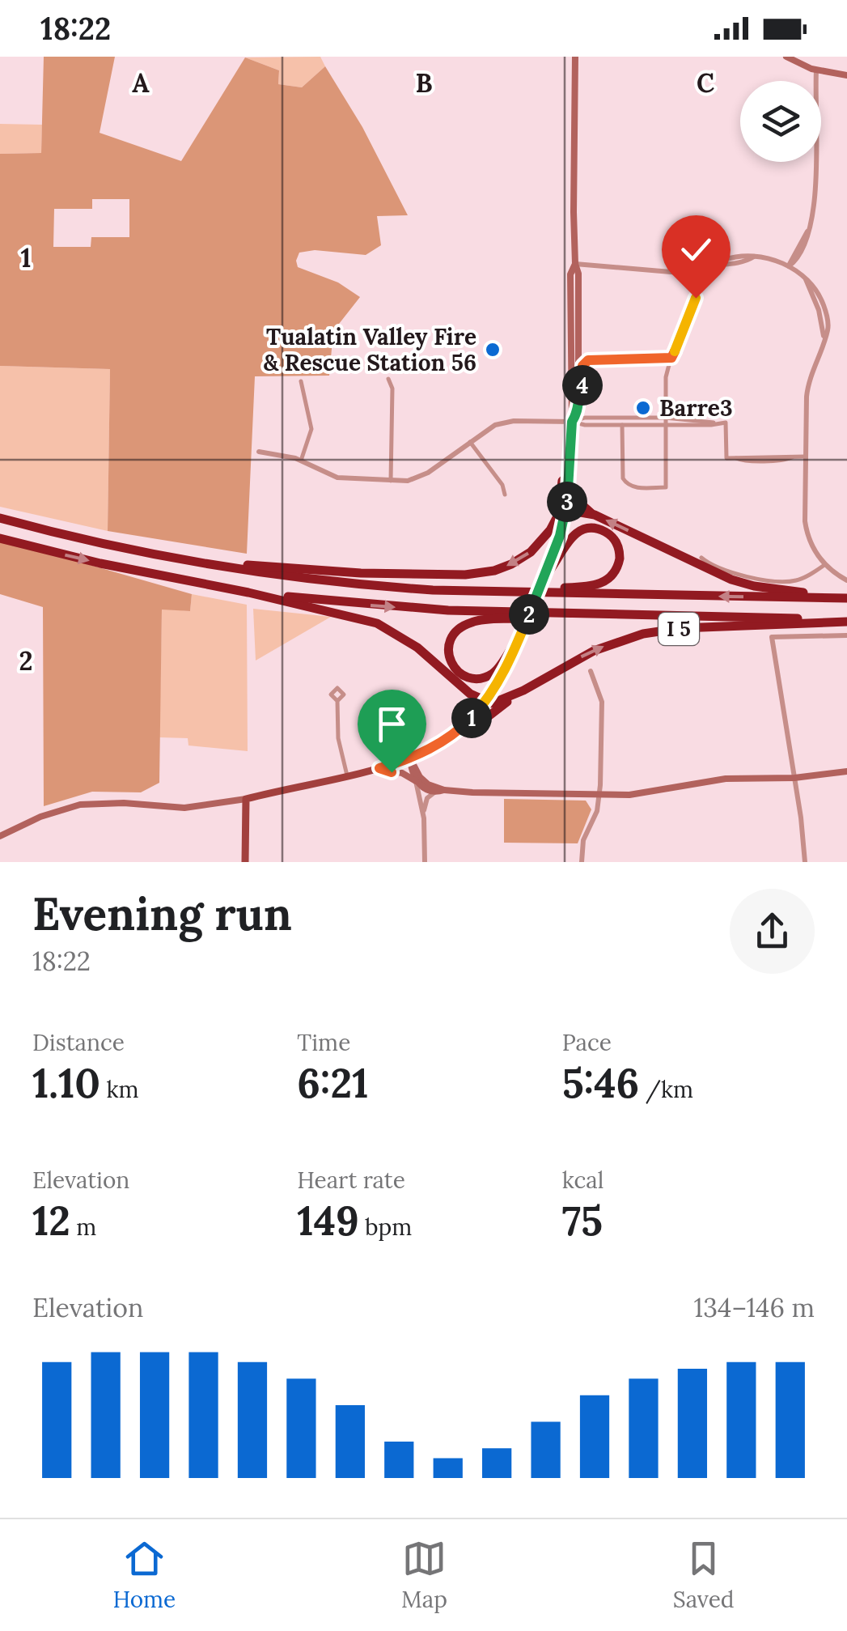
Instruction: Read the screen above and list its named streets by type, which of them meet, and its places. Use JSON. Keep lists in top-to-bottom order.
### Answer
{
  "streets": {
    "highway": ["I 5"]
  },
  "places": ["Tualatin Valley Fire & Rescue Station 56", "Barre3"],
  "page": {
    "status": "18:22",
    "pins": [
      "4",
      "3",
      "2",
      "1"
    ],
    "heading": ["Evening run", "18:22"],
    "stats": [
      ["Distance", "1.10 km"],
      ["Time", "6:21"],
      ["Pace", "5:46 /km"],
      ["Elevation", "12 m"],
      ["Heart rate", "149 bpm"],
      ["kcal", "75"]
    ],
    "chart": ["Elevation", "134–146 m"],
    "tabs": ["Home", "Map", "Saved"]
  },
  "grid": {
    "columns": ["A", "B", "C"],
    "rows": ["1", "2"]
  }
}
